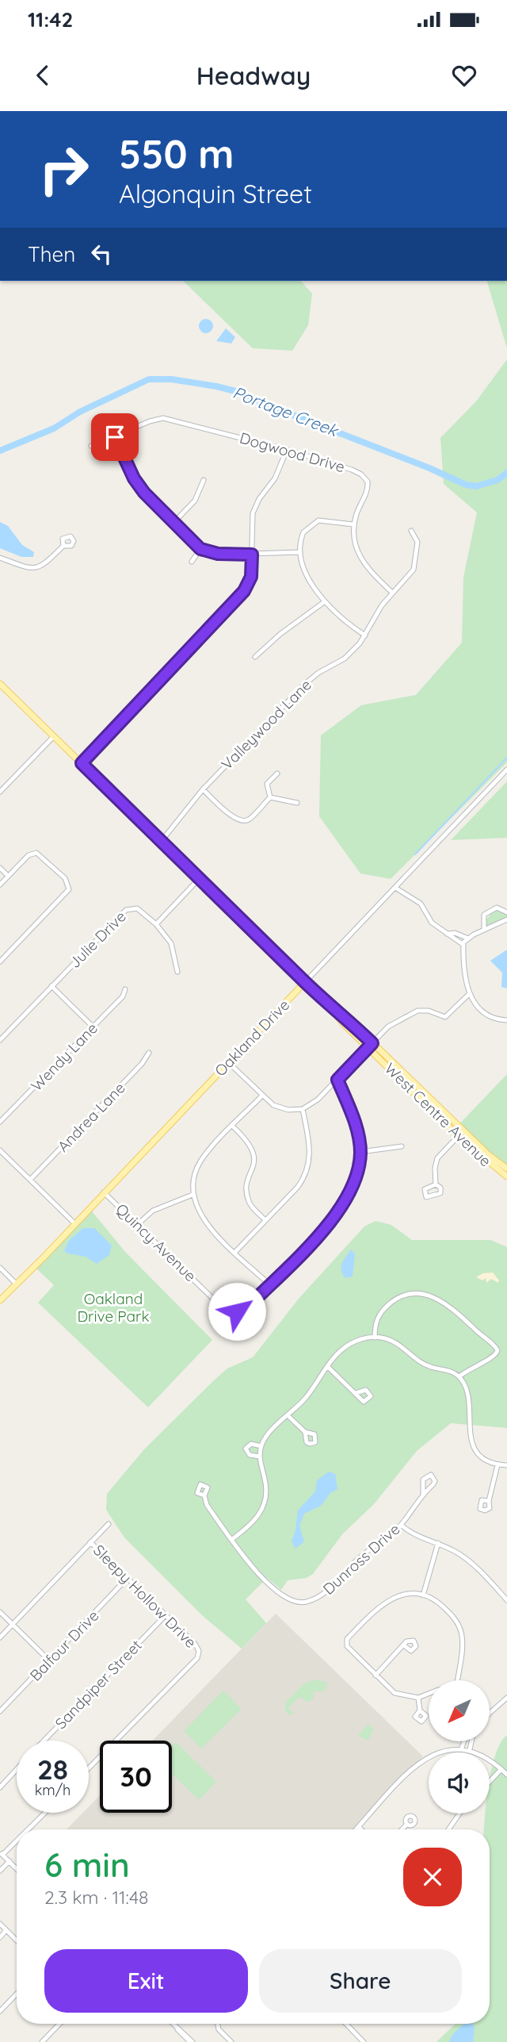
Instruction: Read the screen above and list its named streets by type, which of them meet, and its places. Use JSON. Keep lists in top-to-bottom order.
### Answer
{
  "streets": {
    "main road": ["Oakland Drive", "West Centre Avenue"],
    "street": [
      "Dogwood Drive",
      "Valleywood Lane",
      "Julie Drive",
      "Wendy Lane",
      "Andrea Lane",
      "Quincy Avenue",
      "Dunross Drive",
      "Sleepy Hollow Drive",
      "Balfour Drive",
      "Sandpiper Street"
    ]
  },
  "crossings": [
    ["Valleywood Lane", "West Centre Avenue"],
    ["Oakland Drive", "West Centre Avenue"],
    ["Oakland Drive", "Quincy Avenue"],
    ["Sleepy Hollow Drive", "Balfour Drive"],
    ["Sleepy Hollow Drive", "Sandpiper Street"]
  ],
  "water": ["Portage Creek"],
  "parks": ["Oakland Drive Park"],
  "north": "bottom left",
  "page": {
    "status": "11:42",
    "header": "Headway",
    "turn": ["550 m", "Algonquin Street"],
    "then": "Then",
    "speed": "28 km/h",
    "limit": "30",
    "heading": ["6 min", "2.3 km · 11:48"],
    "buttons": ["Exit", "Share"]
  }
}
